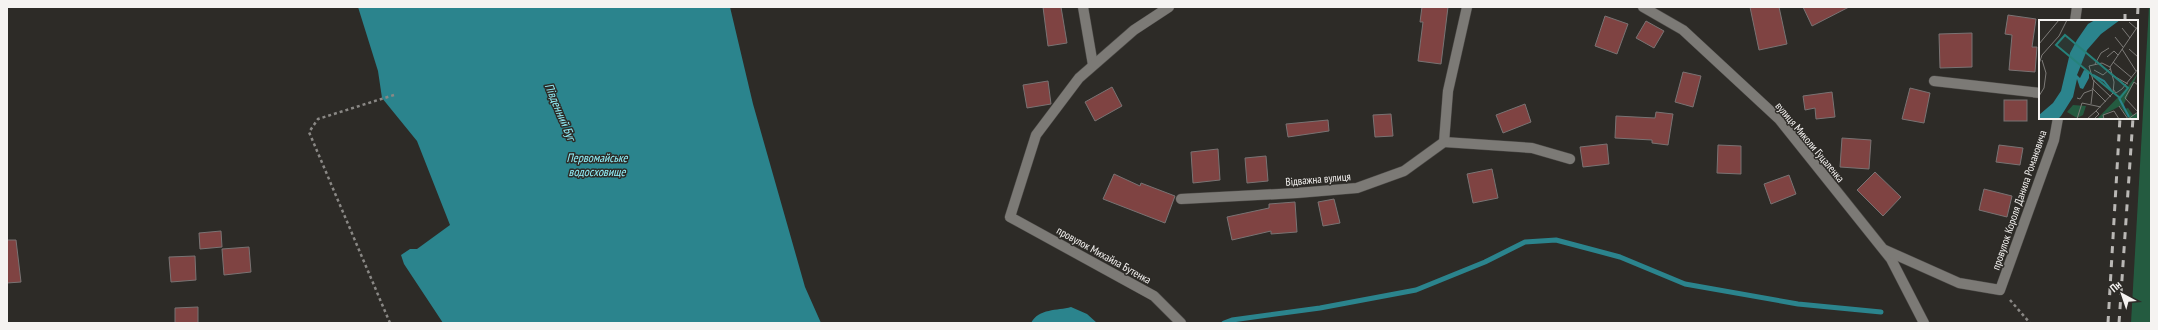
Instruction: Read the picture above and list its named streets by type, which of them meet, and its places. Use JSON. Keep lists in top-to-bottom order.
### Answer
{
  "streets": {
    "street": [
      "вулиця Миколи Гуцаленка",
      "Відважна вулиця",
      "провулок Короля Данила Романовича",
      "провулок Михайла Бутенка"
    ]
  },
  "water": ["Південний Буг", "Первомайське водосховище"],
  "north": "top left"
}
